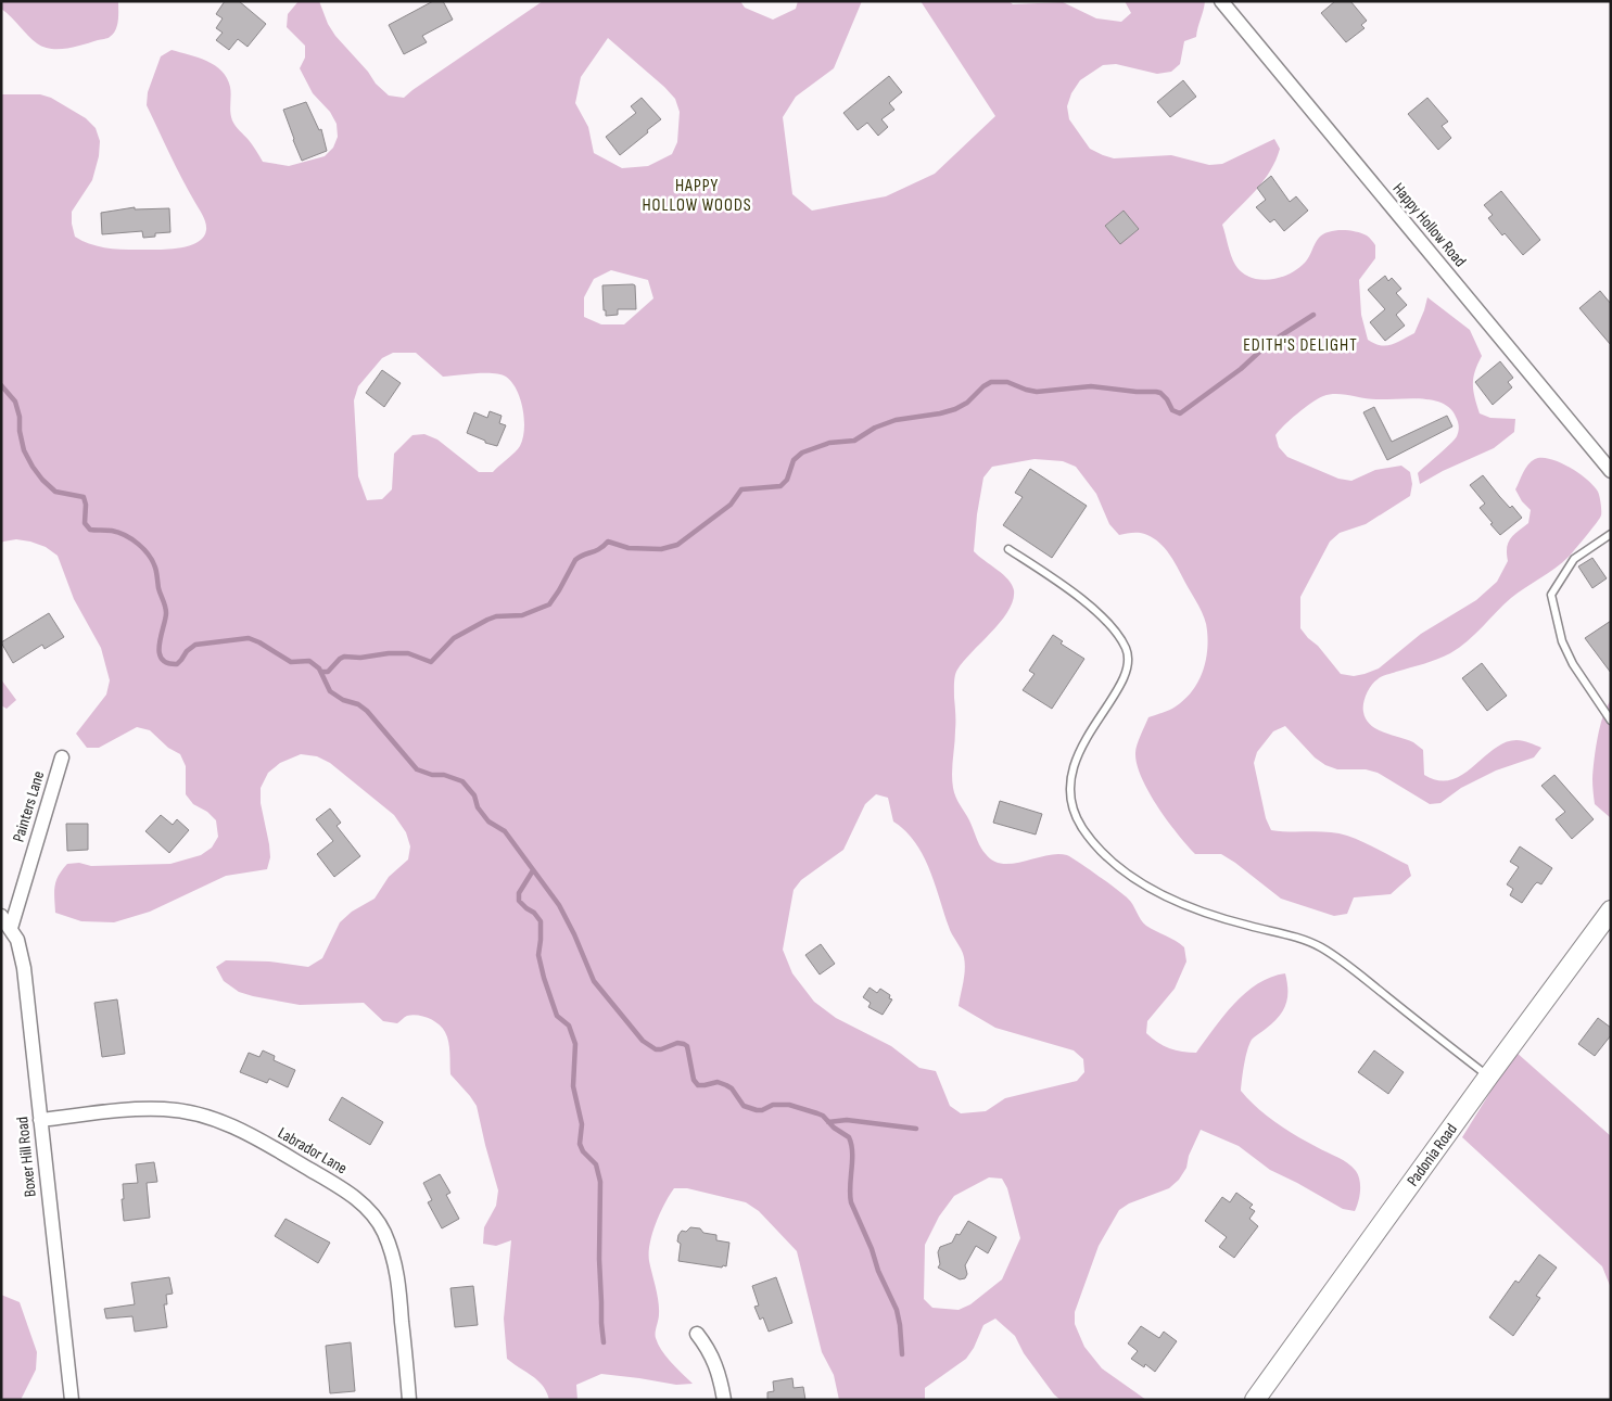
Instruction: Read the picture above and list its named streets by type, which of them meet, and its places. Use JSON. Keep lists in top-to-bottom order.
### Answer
{
  "streets": {
    "main road": ["Padonia Road"],
    "street": [
      "Happy Hollow Road",
      "Painters Lane",
      "Labrador Lane",
      "Boxer Hill Road"
    ]
  },
  "crossings": [
    ["Painters Lane", "Boxer Hill Road"],
    ["Labrador Lane", "Boxer Hill Road"]
  ],
  "districts": ["HAPPY HOLLOW WOODS", "EDITH'S DELIGHT"]
}
